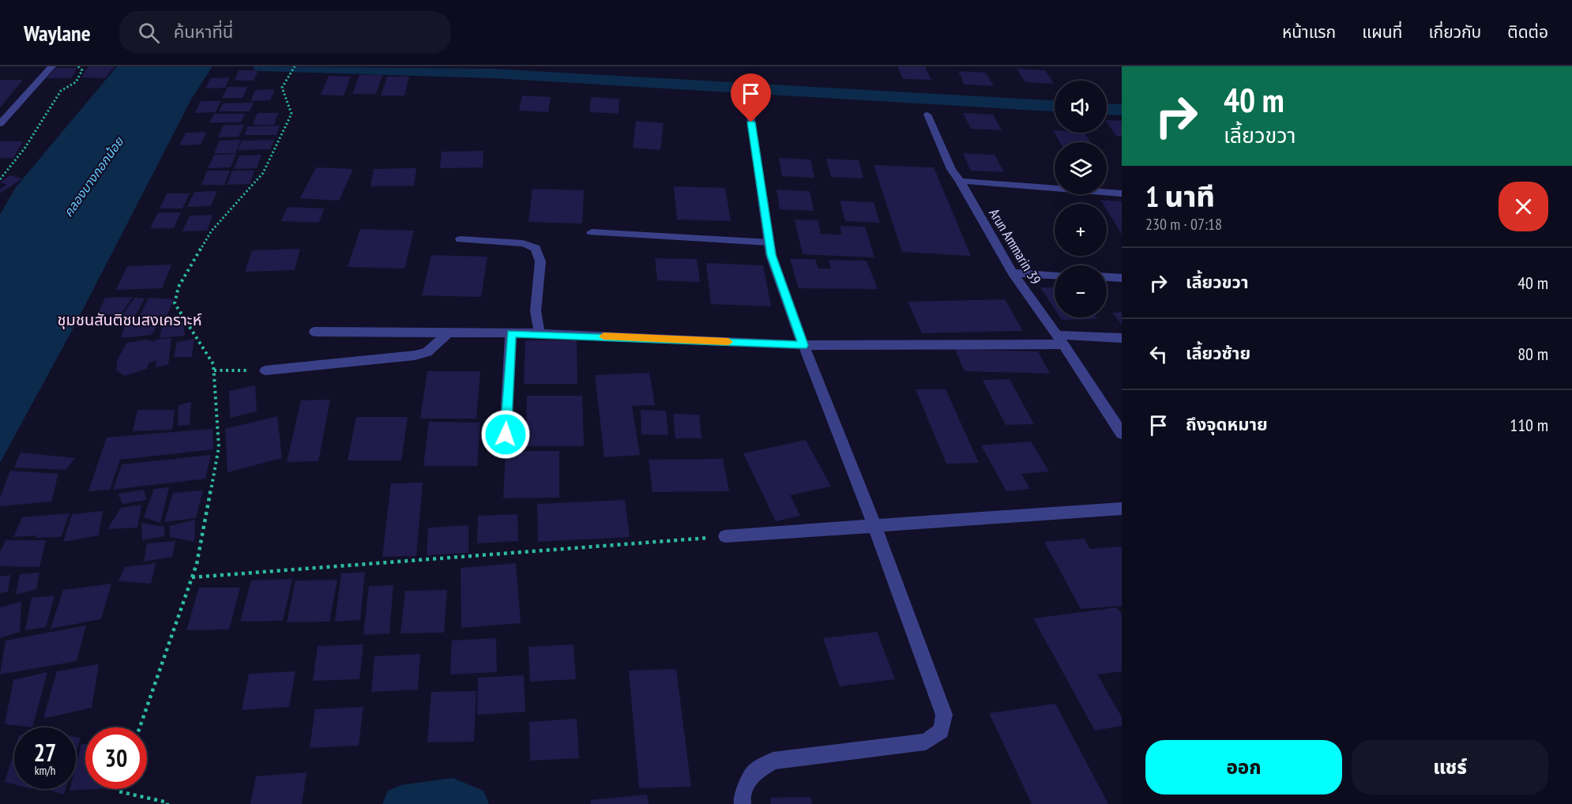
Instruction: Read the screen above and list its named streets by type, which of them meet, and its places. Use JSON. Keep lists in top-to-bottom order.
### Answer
{
  "streets": {
    "street": ["Arun Ammarin 39"]
  },
  "districts": ["ชุมชนสันติชนสงเคราะห์"],
  "water": ["คลองบางกอกน้อย"],
  "page": {
    "header": "Waylane",
    "search": "ค้นหาที่นี่",
    "nav": [
      "หน้าแรก",
      "แผนที่",
      "เกี่ยวกับ",
      "ติดต่อ"
    ],
    "turn": ["40 m", "เลี้ยวขวา"],
    "map_buttons": ["+", "−"],
    "heading": ["1 นาที", "230 m · 07:18"],
    "list": [
      {
        "name": "เลี้ยวขวา",
        "value": "40 m"
      },
      {
        "name": "เลี้ยวซ้าย",
        "value": "80 m"
      },
      {
        "name": "ถึงจุดหมาย",
        "value": "110 m"
      }
    ],
    "speed": "27 km/h",
    "limit": "30",
    "buttons": ["ออก", "แชร์"]
  }
}
